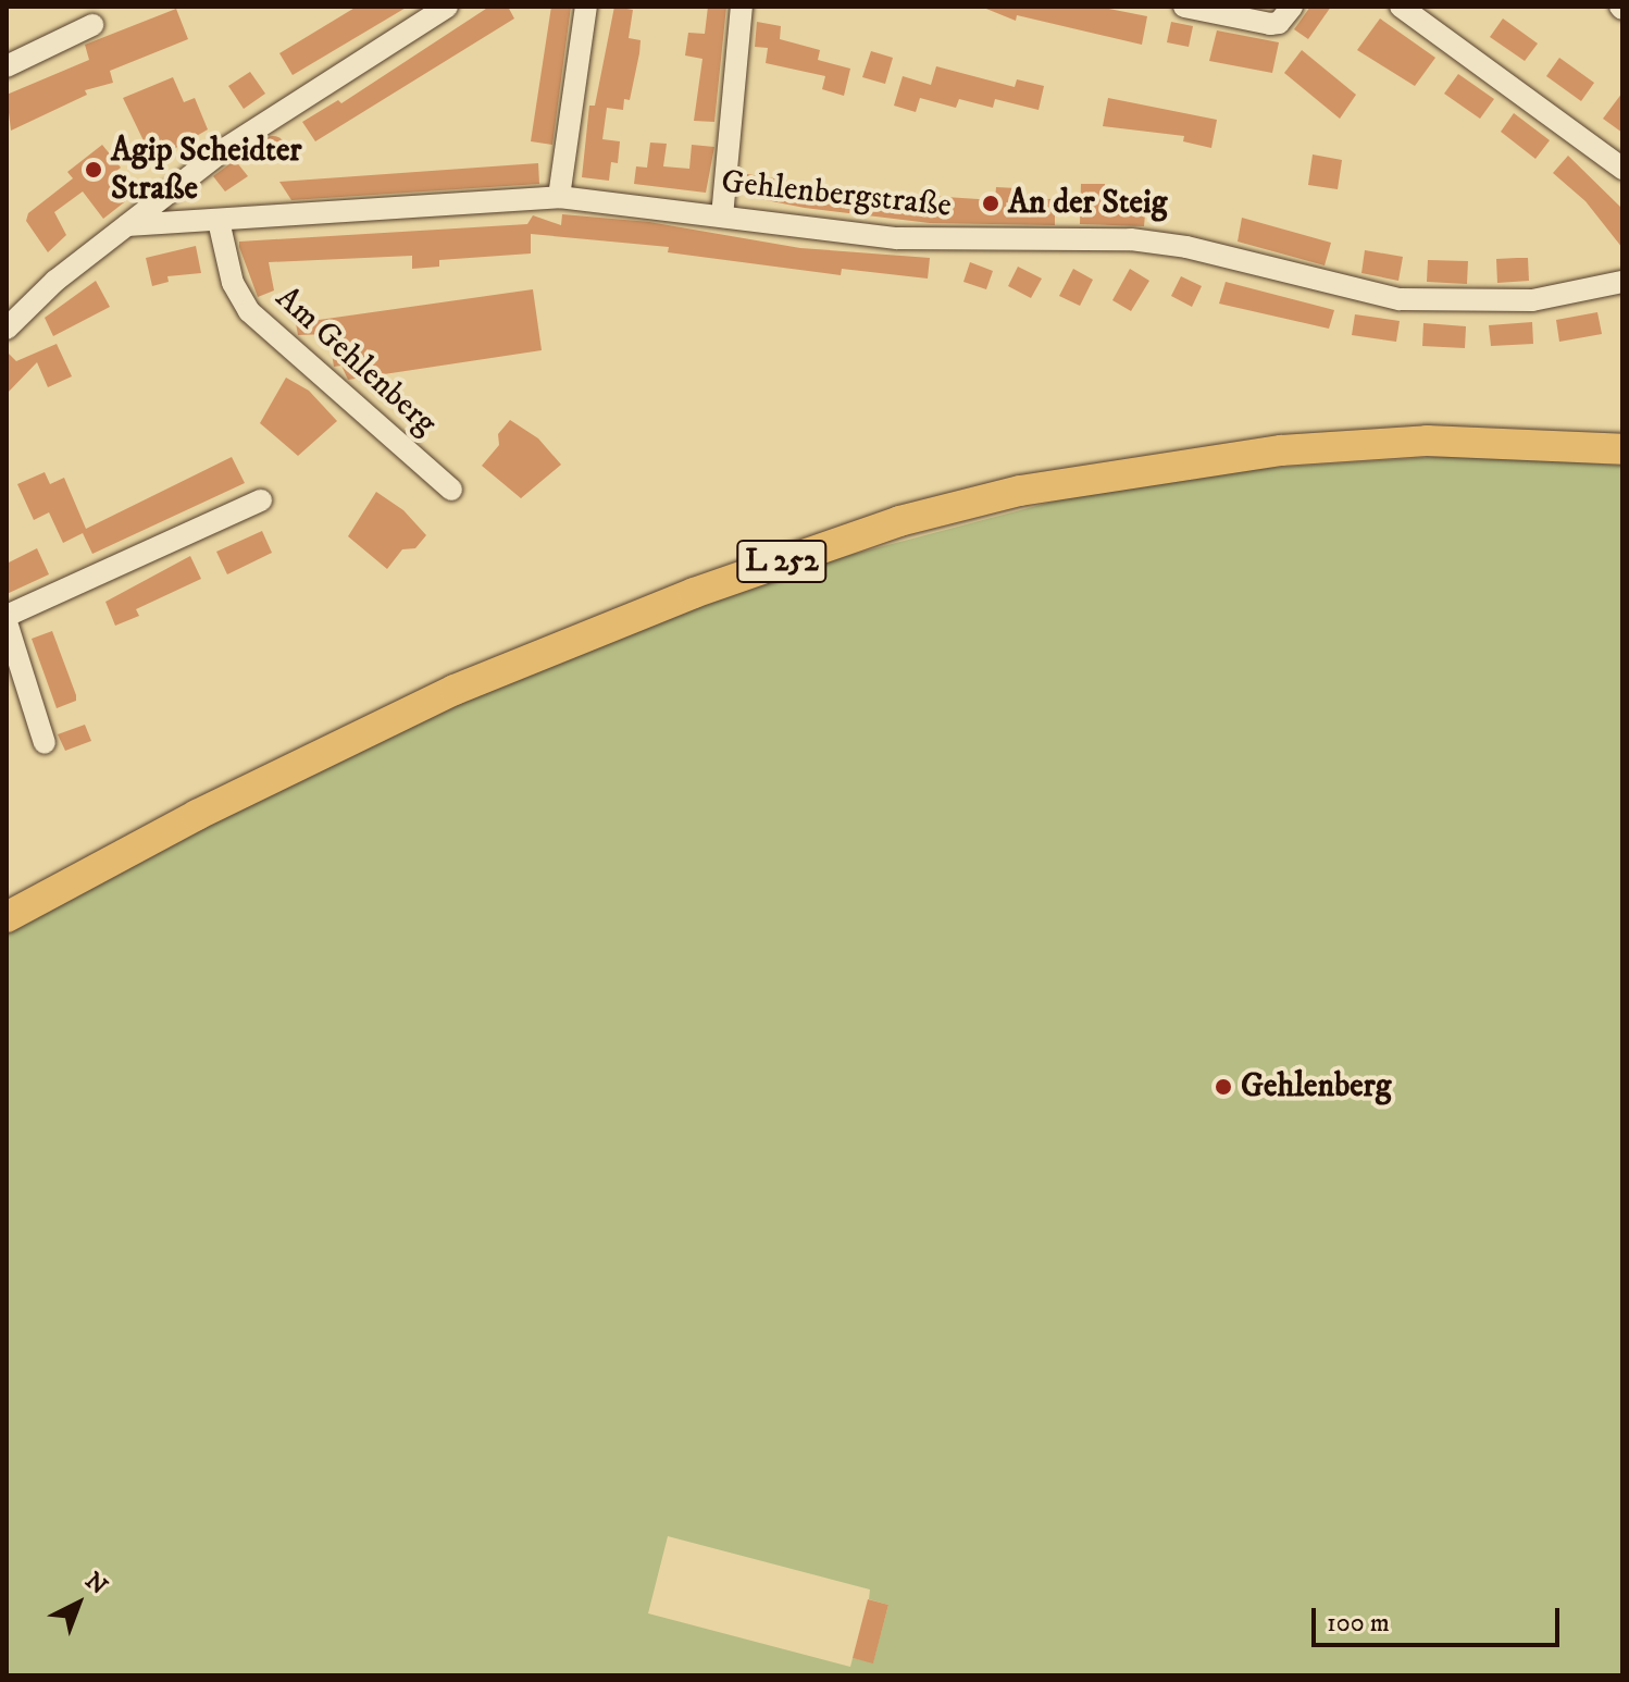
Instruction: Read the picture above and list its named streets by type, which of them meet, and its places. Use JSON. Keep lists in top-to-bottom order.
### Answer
{
  "streets": {
    "highway": ["L 252"],
    "street": ["Gehlenbergstraße", "Am Gehlenberg"]
  },
  "crossings": [
    ["Gehlenbergstraße", "Am Gehlenberg"]
  ],
  "places": ["Agip Scheidter Straße", "An der Steig", "Gehlenberg"],
  "scale_bar": "100 m",
  "north": "top right"
}
